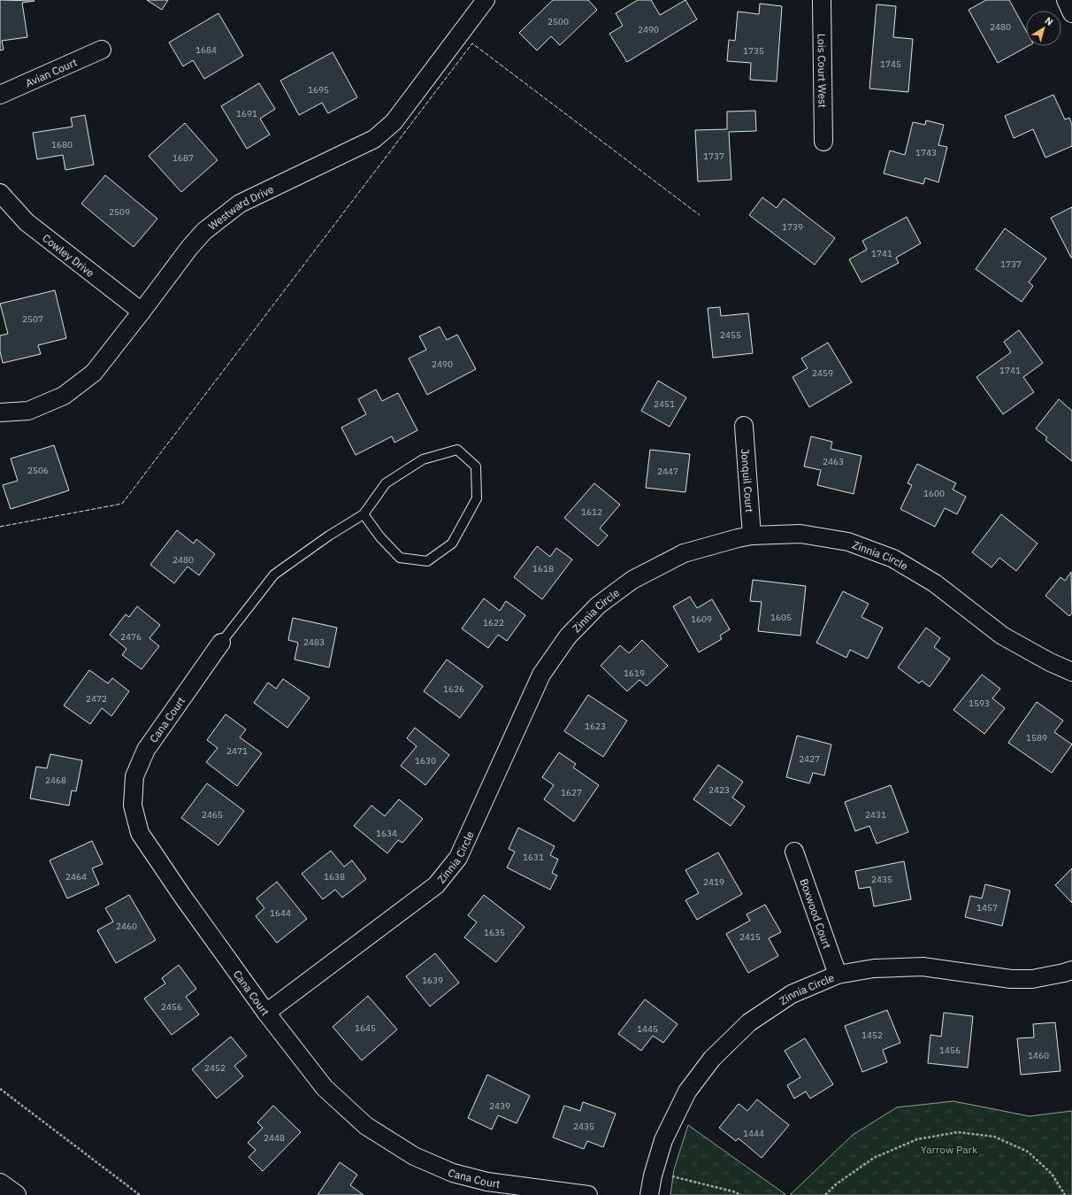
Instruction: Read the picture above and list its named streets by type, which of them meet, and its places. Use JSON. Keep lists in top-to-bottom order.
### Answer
{
  "streets": {
    "street": [
      "Lois Court West",
      "Avian Court",
      "Westward Drive",
      "Cowley Drive",
      "Jonquil Court",
      "Zinnia Circle",
      "Cana Court",
      "Boxwood Court"
    ]
  },
  "crossings": [
    ["Westward Drive", "Cowley Drive"],
    ["Jonquil Court", "Zinnia Circle"],
    ["Zinnia Circle", "Cana Court"],
    ["Zinnia Circle", "Boxwood Court"]
  ],
  "parks": ["Yarrow Park"],
  "house_numbers": [
    "2500",
    "2480",
    "2490",
    "1684",
    "1735",
    "1745",
    "1695",
    "1691",
    "1680",
    "1743",
    "1737",
    "1687",
    "2509",
    "1739",
    "1741",
    "1737",
    "2507",
    "2455",
    "2490",
    "1741",
    "2459",
    "2451",
    "2463",
    "2506",
    "2447",
    "1600",
    "1612",
    "2480",
    "1618",
    "1605",
    "1609",
    "1622",
    "2476",
    "2483",
    "1619",
    "1626",
    "2472",
    "1593",
    "1623",
    "1589",
    "2471",
    "2427",
    "1630",
    "2468",
    "2423",
    "1627",
    "2465",
    "2431",
    "1634",
    "1631",
    "2464",
    "1638",
    "2435",
    "2419",
    "1457",
    "1644",
    "2460",
    "1635",
    "2415",
    "1639",
    "2456",
    "1645",
    "1445",
    "1452",
    "1456",
    "1460",
    "2452",
    "2439",
    "2435",
    "1444",
    "2448"
  ],
  "north": "top right"
}
